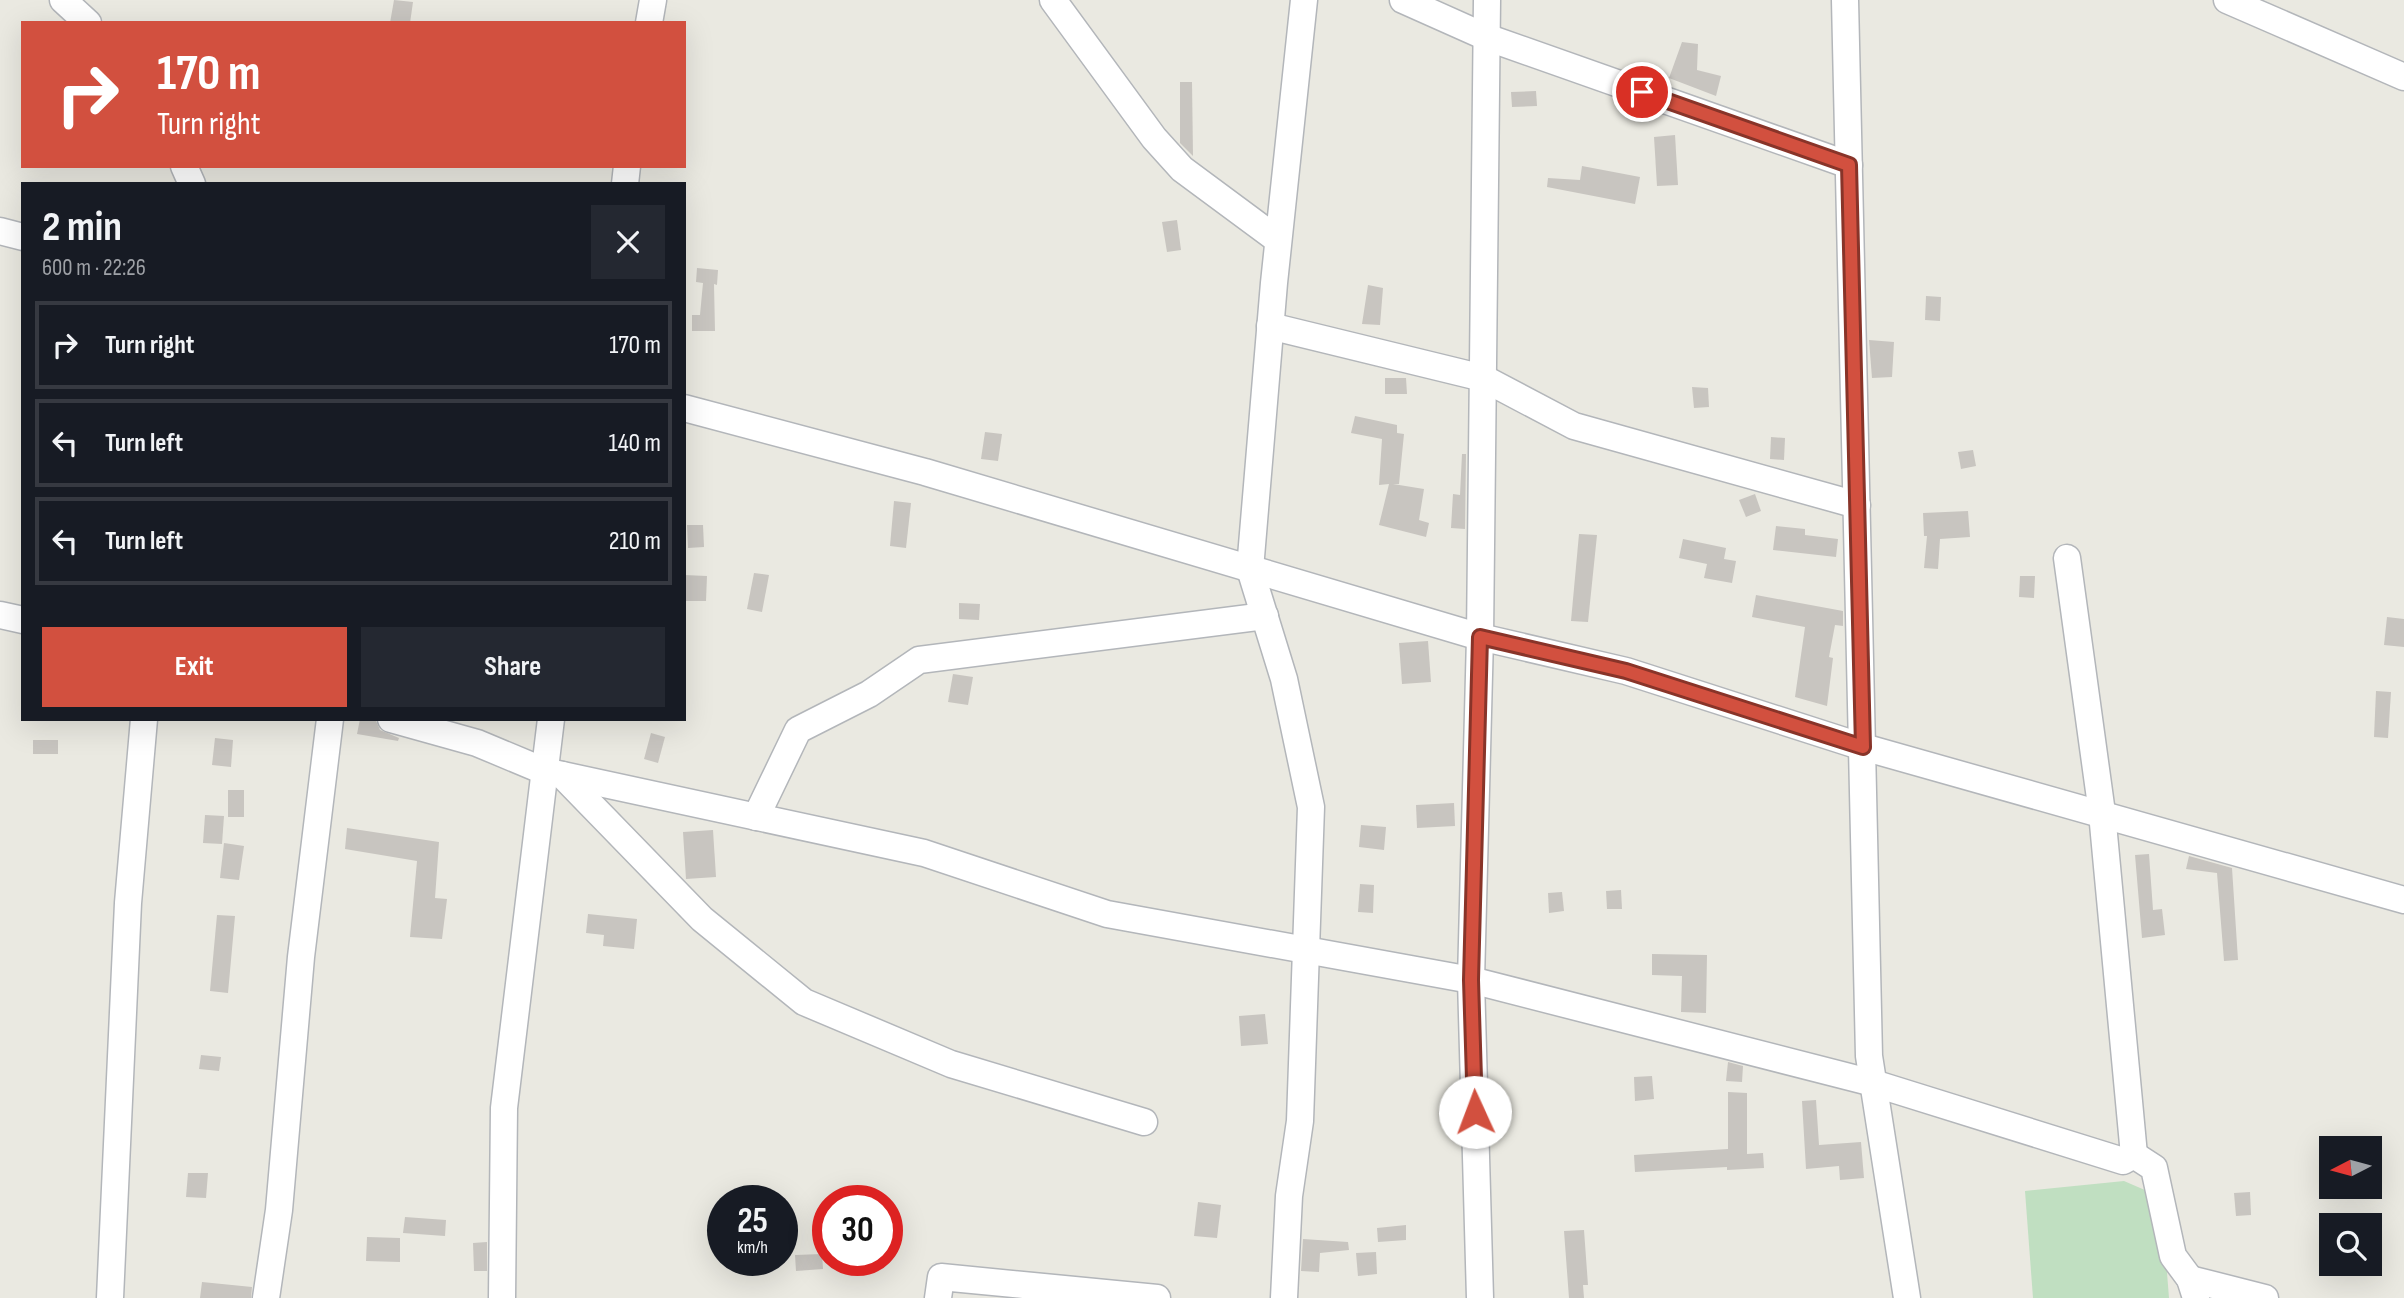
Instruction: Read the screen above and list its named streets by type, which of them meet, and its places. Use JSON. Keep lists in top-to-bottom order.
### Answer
{
  "north": "left",
  "page": {
    "turn": ["170 m", "Turn right"],
    "heading": ["2 min", "600 m · 22:26"],
    "list": [
      {
        "name": "Turn right",
        "value": "170 m"
      },
      {
        "name": "Turn left",
        "value": "140 m"
      },
      {
        "name": "Turn left",
        "value": "210 m"
      }
    ],
    "buttons": ["Exit", "Share"],
    "speed": "25 km/h",
    "limit": "30"
  }
}
